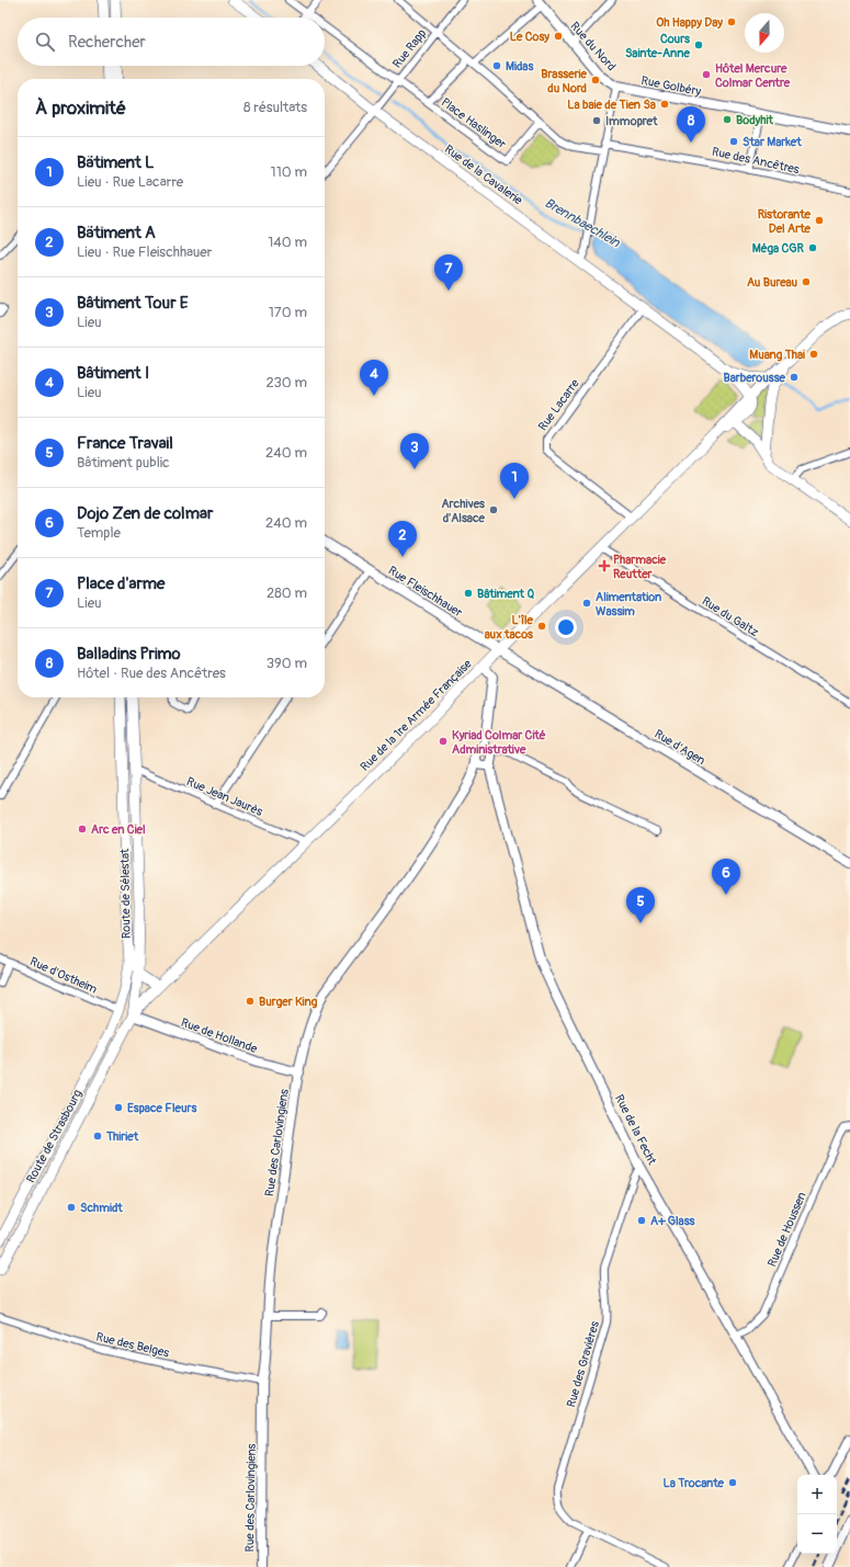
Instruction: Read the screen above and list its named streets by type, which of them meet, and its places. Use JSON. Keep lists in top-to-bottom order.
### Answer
{
  "streets": {
    "main road": [
      "Rue de la Cavalerie",
      "Rue de la 1re Armée Française",
      "Route de Sélestat",
      "Route de Strasbourg"
    ],
    "street": [
      "Rue du Nord",
      "Rue Rapp",
      "Rue Golbéry",
      "Place Haslinger",
      "Rue des Ancêtres",
      "Rue Lacarre",
      "Rue Fleischhauer",
      "Rue du Galtz",
      "Rue d'Agen",
      "Rue Jean Jaurès",
      "Rue d'Ostheim",
      "Rue de Hollande",
      "Rue de la Fecht",
      "Rue des Carlovingiens",
      "Rue de Houssen",
      "Rue des Belges",
      "Rue des Gravières"
    ]
  },
  "crossings": [
    ["Rue du Nord", "Rue Golbéry"],
    ["Rue Rapp", "Place Haslinger"],
    ["Rue Rapp", "Rue de la Cavalerie"],
    ["Rue de la Cavalerie", "Rue Lacarre"],
    ["Rue Lacarre", "Rue de la 1re Armée Française"],
    ["Rue Fleischhauer", "Rue de la 1re Armée Française"],
    ["Rue Fleischhauer", "Rue d'Agen"],
    ["Rue du Galtz", "Rue de la 1re Armée Française"],
    ["Rue de la 1re Armée Française", "Rue d'Agen"],
    ["Rue de la 1re Armée Française", "Rue Jean Jaurès"],
    ["Rue de la 1re Armée Française", "Route de Sélestat"],
    ["Rue de la 1re Armée Française", "Rue de Hollande"],
    ["Rue de la 1re Armée Française", "Rue de la Fecht"],
    ["Rue de la 1re Armée Française", "Route de Strasbourg"],
    ["Rue Jean Jaurès", "Route de Sélestat"],
    ["Route de Sélestat", "Rue d'Ostheim"],
    ["Route de Sélestat", "Rue de Hollande"],
    ["Route de Sélestat", "Route de Strasbourg"],
    ["Rue d'Ostheim", "Route de Strasbourg"],
    ["Rue de Hollande", "Route de Strasbourg"],
    ["Rue de Hollande", "Rue des Carlovingiens"],
    ["Rue de la Fecht", "Rue des Carlovingiens"],
    ["Rue de la Fecht", "Rue de Houssen"],
    ["Rue de la Fecht", "Rue des Gravières"],
    ["Rue des Carlovingiens", "Rue des Belges"]
  ],
  "water": ["Brennbaechlein"],
  "places": {
    "other": [
      "Oh Happy Day",
      "Le Cosy",
      "Cours Sainte-Anne",
      "Midas",
      "Hôtel Mercure Colmar Centre",
      "Brasserie du Nord",
      "La baie de Tien Sa",
      "Bodyhit",
      "Immopret",
      "Star Market",
      "Ristorante Del Arte",
      "Méga CGR",
      "Au Bureau",
      "Muang Thai",
      "Barberousse",
      "Archives d'Alsace",
      "Bâtiment Q",
      "Alimentation Wassim",
      "L'île aux tacos",
      "Kyriad Colmar Cité Administrative",
      "Arc en Ciel",
      "Burger King",
      "Espace Fleurs",
      "Thiriet",
      "Schmidt",
      "A+ Glass",
      "La Trocante"
    ],
    "health": ["Pharmacie Reutter"]
  },
  "north": "bottom",
  "page": {
    "search": "Rechercher",
    "heading": ["À proximité", "8 résultats"],
    "pins": [
      "8",
      "7",
      "4",
      "3",
      "1",
      "2",
      "6",
      "5"
    ],
    "list": [
      {
        "mark": "1",
        "name": "Bätiment L",
        "note": "Lieu · Rue Lacarre",
        "value": "110 m"
      },
      {
        "mark": "2",
        "name": "Bätiment A",
        "note": "Lieu · Rue Fleischhauer",
        "value": "140 m"
      },
      {
        "mark": "3",
        "name": "Bâtiment Tour E",
        "note": "Lieu",
        "value": "170 m"
      },
      {
        "mark": "4",
        "name": "Bâtiment I",
        "note": "Lieu",
        "value": "230 m"
      },
      {
        "mark": "5",
        "name": "France Travail",
        "note": "Bâtiment public",
        "value": "240 m"
      },
      {
        "mark": "6",
        "name": "Dojo Zen de colmar",
        "note": "Temple",
        "value": "240 m"
      },
      {
        "mark": "7",
        "name": "Place d'arme",
        "note": "Lieu",
        "value": "280 m"
      },
      {
        "mark": "8",
        "name": "Balladins Primo",
        "note": "Hôtel · Rue des Ancêtres",
        "value": "390 m"
      }
    ],
    "map_buttons": ["+", "−"]
  }
}
